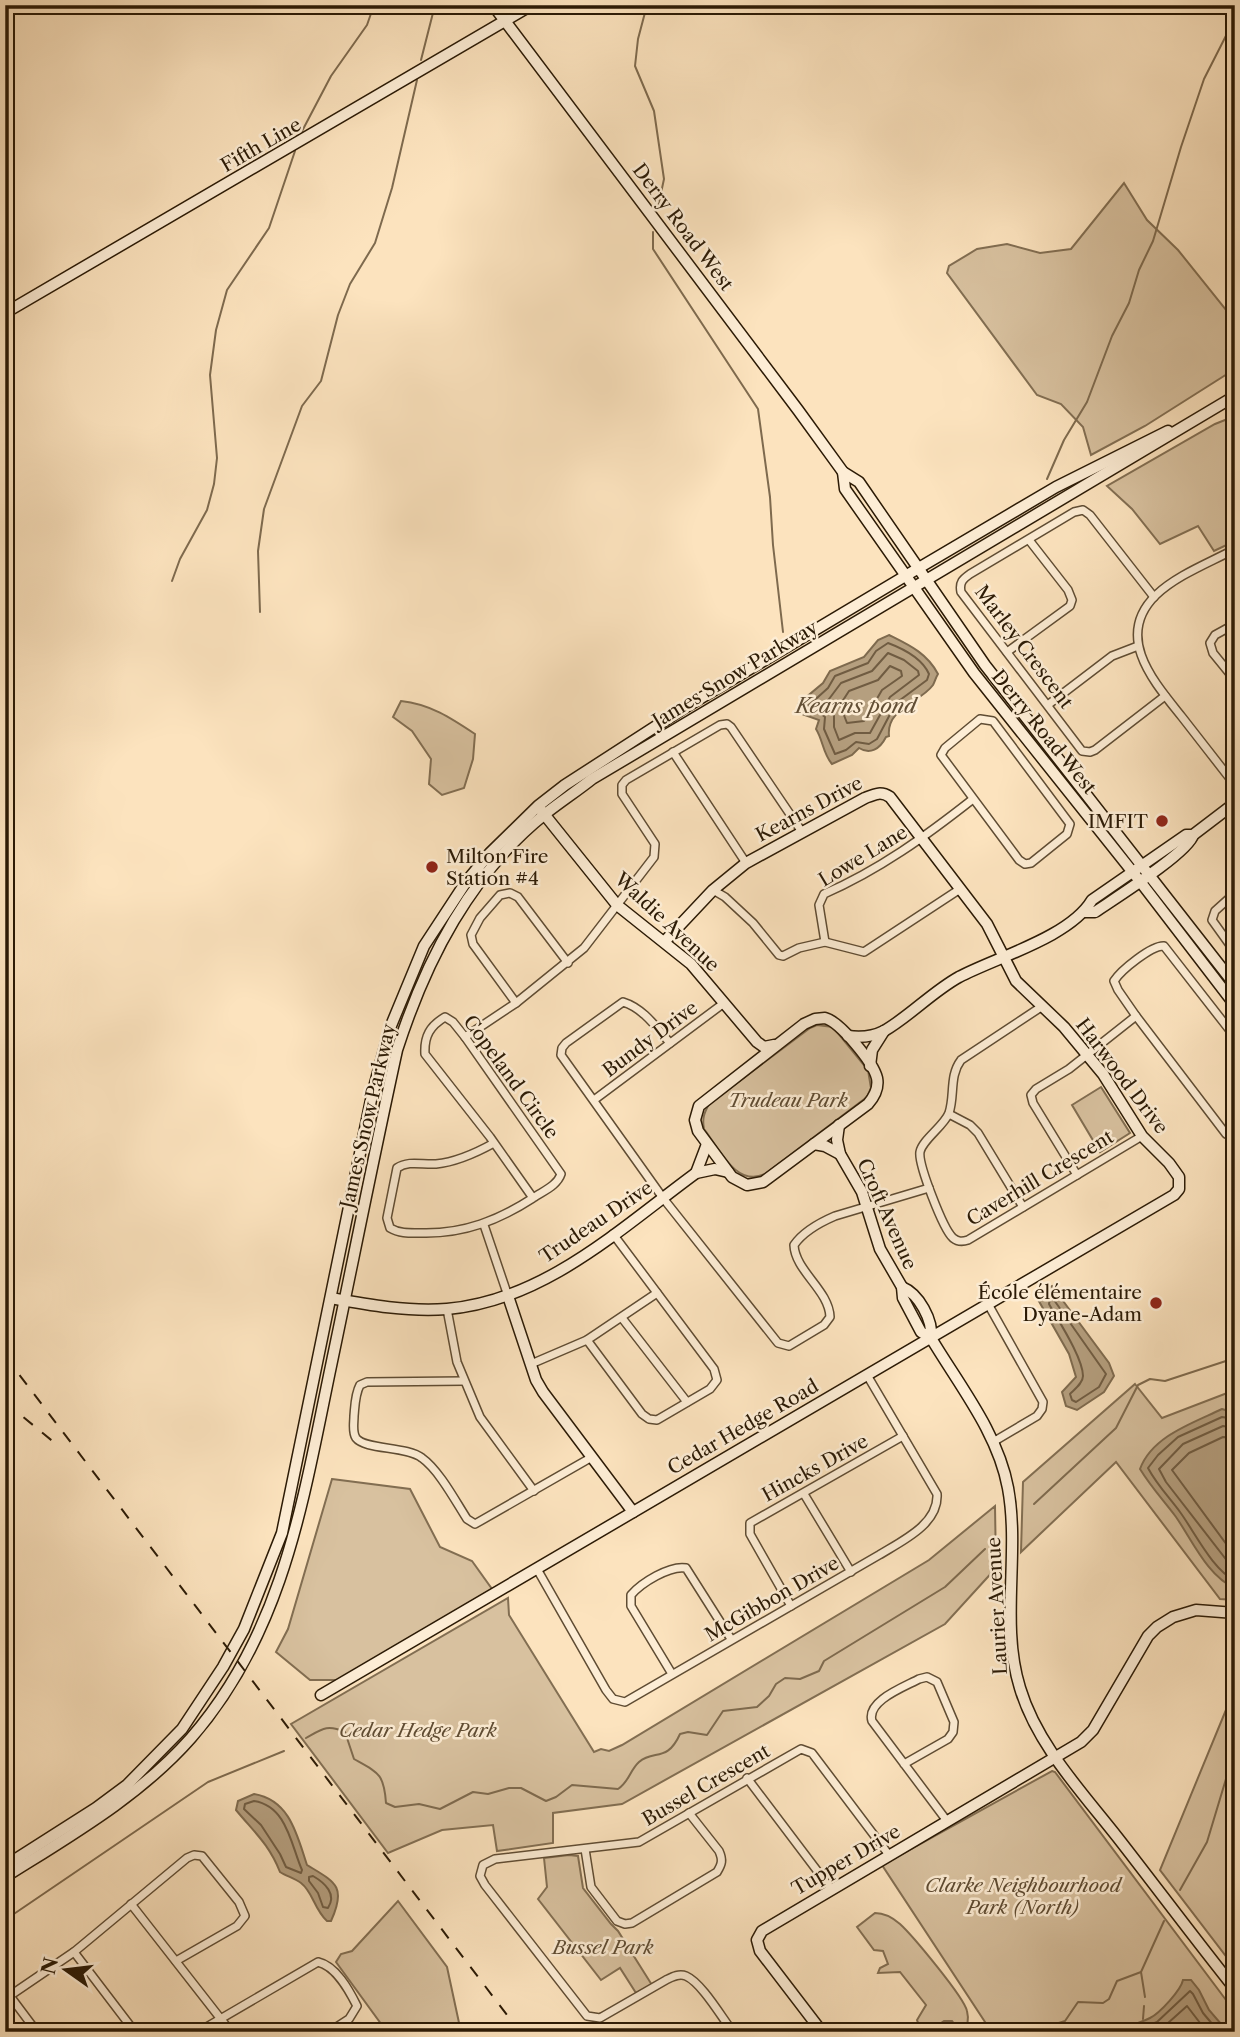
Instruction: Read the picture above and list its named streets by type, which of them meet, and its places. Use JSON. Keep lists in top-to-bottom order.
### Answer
{
  "streets": {
    "street": [
      "Fifth Line",
      "Derry Road West",
      "Marley Crescent",
      "James Snow Parkway",
      "Kearns Drive",
      "Lowe Lane",
      "Waldie Avenue",
      "Bundy Drive",
      "Harwood Drive",
      "Copeland Circle",
      "Caverhill Crescent",
      "Croft Avenue",
      "Trudeau Drive",
      "Cedar Hedge Road",
      "Hincks Drive",
      "McGibbon Drive",
      "Laurier Avenue",
      "Bussel Crescent",
      "Tupper Drive"
    ]
  },
  "crossings": [
    ["Fifth Line", "Derry Road West"],
    ["Derry Road West", "James Snow Parkway"],
    ["James Snow Parkway", "Waldie Avenue"],
    ["James Snow Parkway", "Trudeau Drive"],
    ["Kearns Drive", "Lowe Lane"],
    ["Kearns Drive", "Waldie Avenue"],
    ["Kearns Drive", "Harwood Drive"],
    ["Waldie Avenue", "Bundy Drive"],
    ["Harwood Drive", "Caverhill Crescent"],
    ["Harwood Drive", "Cedar Hedge Road"],
    ["Croft Avenue", "Cedar Hedge Road"],
    ["Croft Avenue", "Laurier Avenue"],
    ["Cedar Hedge Road", "McGibbon Drive"],
    ["Cedar Hedge Road", "Laurier Avenue"],
    ["Hincks Drive", "McGibbon Drive"],
    ["Laurier Avenue", "Tupper Drive"],
    ["Bussel Crescent", "Tupper Drive"]
  ],
  "water": ["Kearns pond"],
  "parks": [
    "Trudeau Park",
    "Cedar Hedge Park",
    "Clarke Neighbourhood Park (North)",
    "Bussel Park"
  ],
  "places": ["IMFIT", "Milton Fire Station #4", "École élémentaire Dyane-Adam"],
  "north": "left"
}
